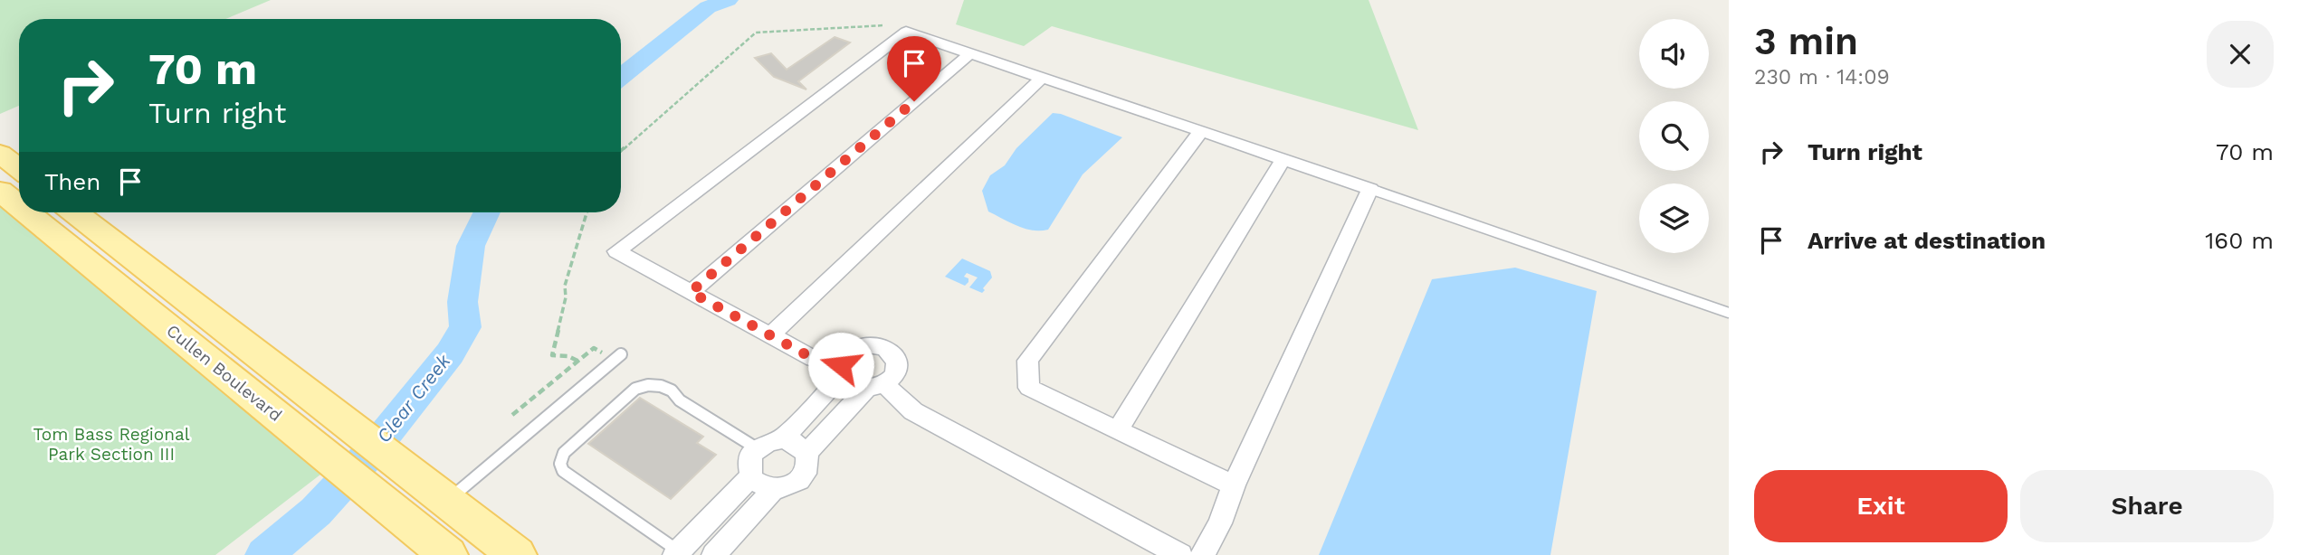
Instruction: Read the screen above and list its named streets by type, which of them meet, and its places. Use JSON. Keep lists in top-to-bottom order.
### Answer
{
  "streets": {
    "main road": ["Cullen Boulevard"]
  },
  "water": ["Clear Creek"],
  "parks": ["Tom Bass Regional Park Section III"],
  "page": {
    "heading": ["3 min", "230 m · 14:09"],
    "turn": ["70 m", "Turn right"],
    "list": [
      {
        "name": "Turn right",
        "value": "70 m"
      },
      {
        "name": "Arrive at destination",
        "value": "160 m"
      }
    ],
    "then": "Then",
    "buttons": ["Exit", "Share"]
  }
}
